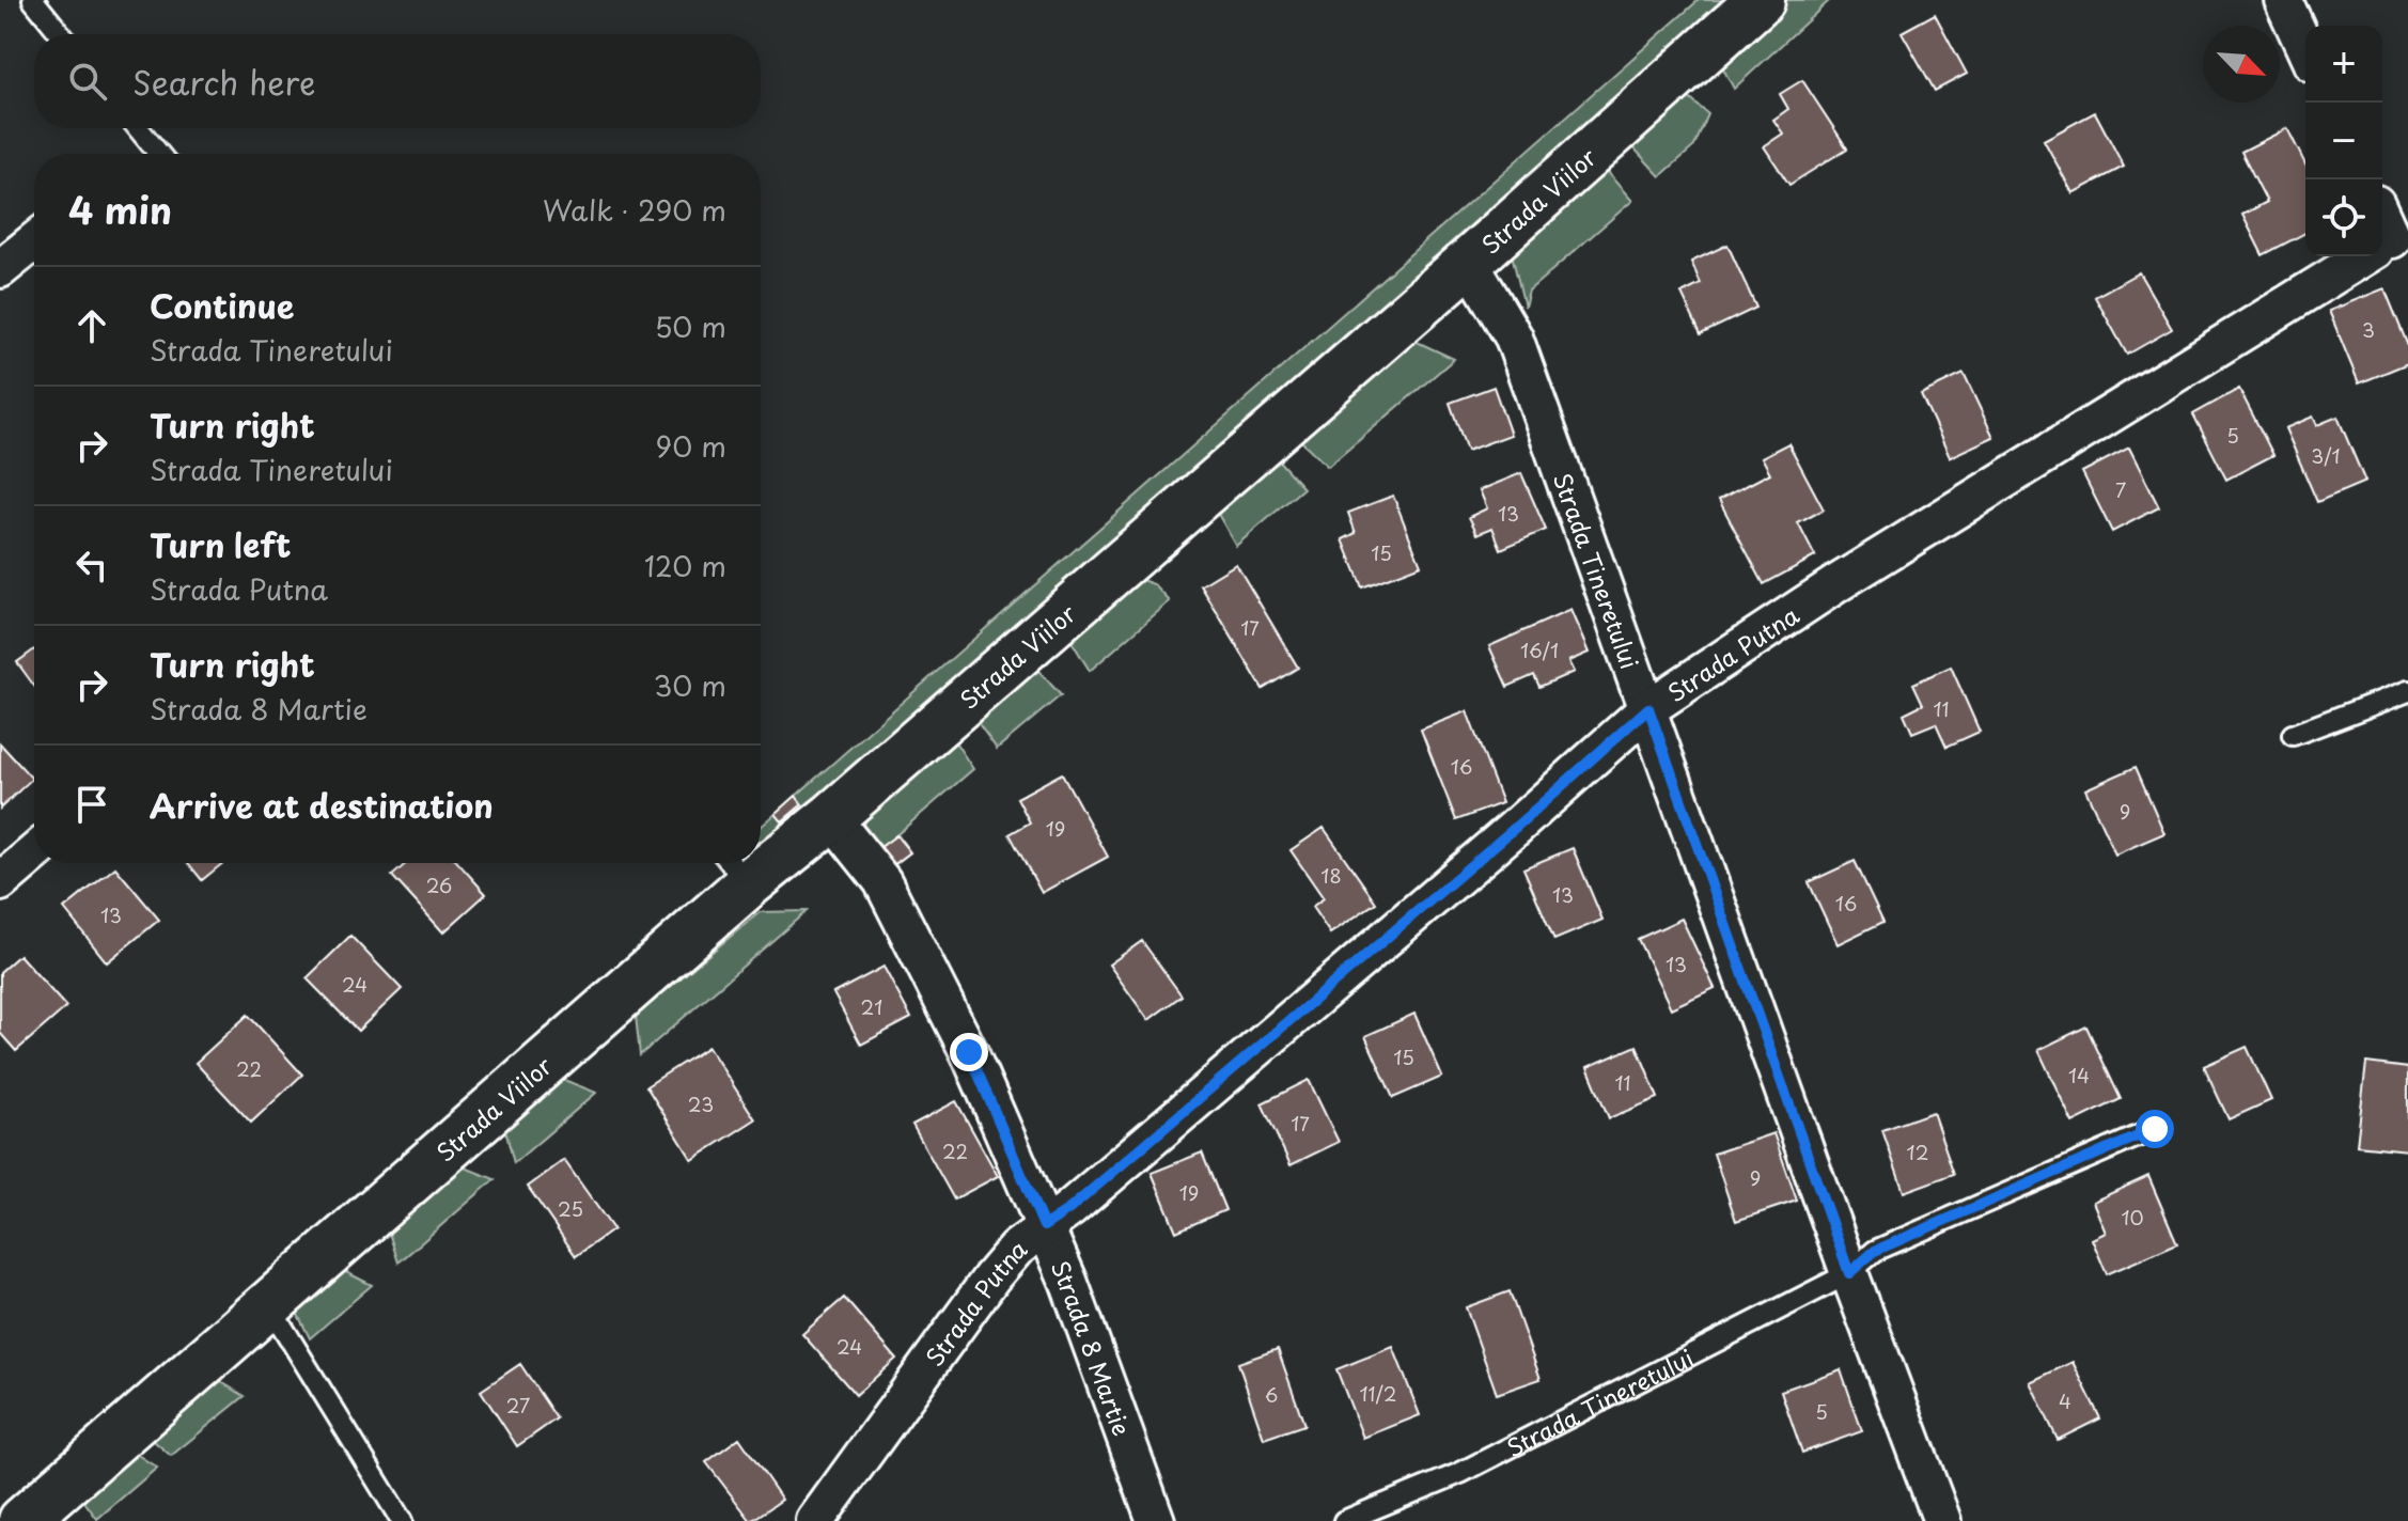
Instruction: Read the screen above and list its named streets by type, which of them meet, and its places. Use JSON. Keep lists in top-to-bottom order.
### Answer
{
  "streets": {
    "street": [
      "Strada Viilor",
      "Strada Tineretului",
      "Strada Putna",
      "Strada 8 Martie"
    ]
  },
  "crossings": [
    ["Strada Viilor", "Strada Tineretului"],
    ["Strada Viilor", "Strada 8 Martie"],
    ["Strada Tineretului", "Strada Putna"],
    ["Strada Putna", "Strada 8 Martie"]
  ],
  "house_numbers": [
    "3",
    "5",
    "3/1",
    "7",
    "13",
    "15",
    "17",
    "16/1",
    "11",
    "16",
    "9",
    "19",
    "18",
    "26",
    "13",
    "16",
    "13",
    "13",
    "24",
    "21",
    "15",
    "22",
    "14",
    "11",
    "23",
    "17",
    "22",
    "12",
    "9",
    "19",
    "25",
    "10",
    "24",
    "11/2",
    "6",
    "4",
    "27",
    "5"
  ],
  "north": "bottom right",
  "page": {
    "map_buttons": ["+", "−"],
    "search": "Search here",
    "heading": ["4 min", "Walk · 290 m"],
    "list": [
      ["Continue", "Strada Tineretului", "50 m"],
      ["Turn right", "Strada Tineretului", "90 m"],
      ["Turn left", "Strada Putna", "120 m"],
      ["Turn right", "Strada 8 Martie", "30 m"],
      "Arrive at destination"
    ]
  }
}
